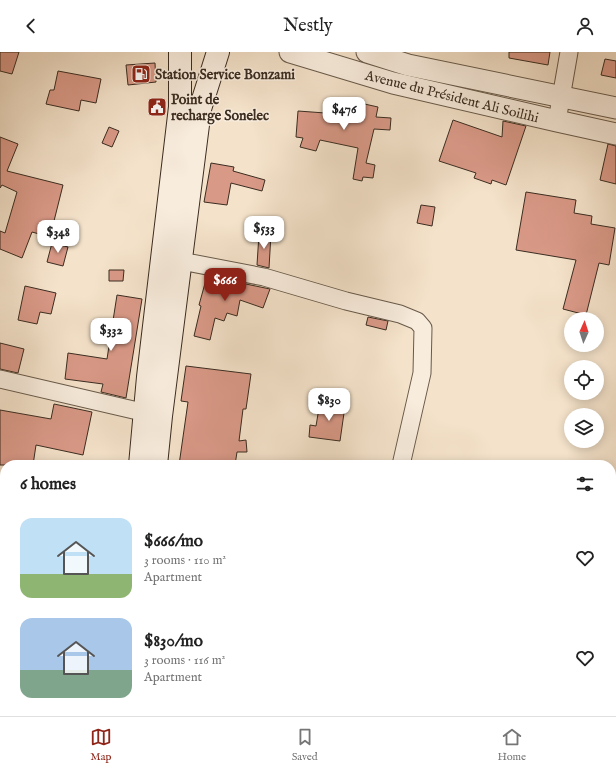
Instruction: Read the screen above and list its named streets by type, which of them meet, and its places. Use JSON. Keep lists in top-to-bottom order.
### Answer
{
  "streets": {
    "street": ["Avenue du Président Ali Soilihi"]
  },
  "places": {
    "fuel station": ["Station Service Bonzami"],
    "public building": ["Point de recharge Sonelec"]
  },
  "north": "top",
  "page": {
    "header": "Nestly",
    "price": [
      "$476",
      "$533",
      "$348",
      "$666",
      "$332",
      "$830"
    ],
    "heading": "6 homes",
    "list": [
      {
        "name": "$666/mo",
        "note": "3 rooms · 110 m² · Apartment"
      },
      {
        "name": "$830/mo",
        "note": "3 rooms · 116 m² · Apartment"
      }
    ],
    "tabs": ["Map", "Saved", "Home"]
  }
}
